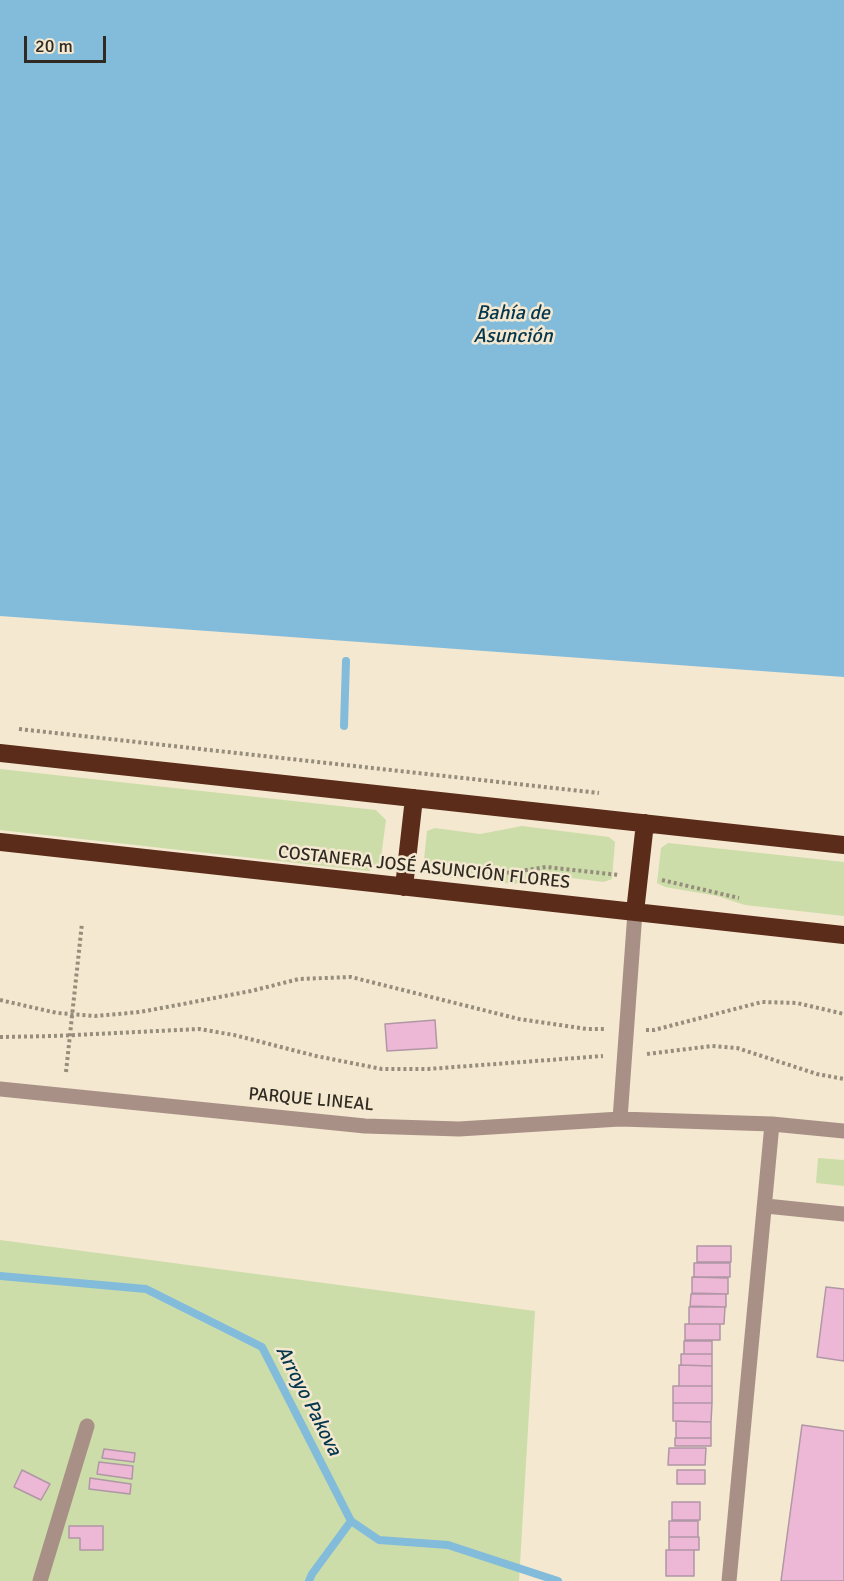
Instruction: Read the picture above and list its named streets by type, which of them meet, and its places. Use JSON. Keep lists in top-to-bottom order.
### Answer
{
  "streets": {
    "highway": ["COSTANERA JOSÉ ASUNCIÓN FLORES"],
    "street": ["PARQUE LINEAL"]
  },
  "water": ["Bahía de Asunción", "Arroyo Pakova"],
  "scale_bar": "20 m"
}
